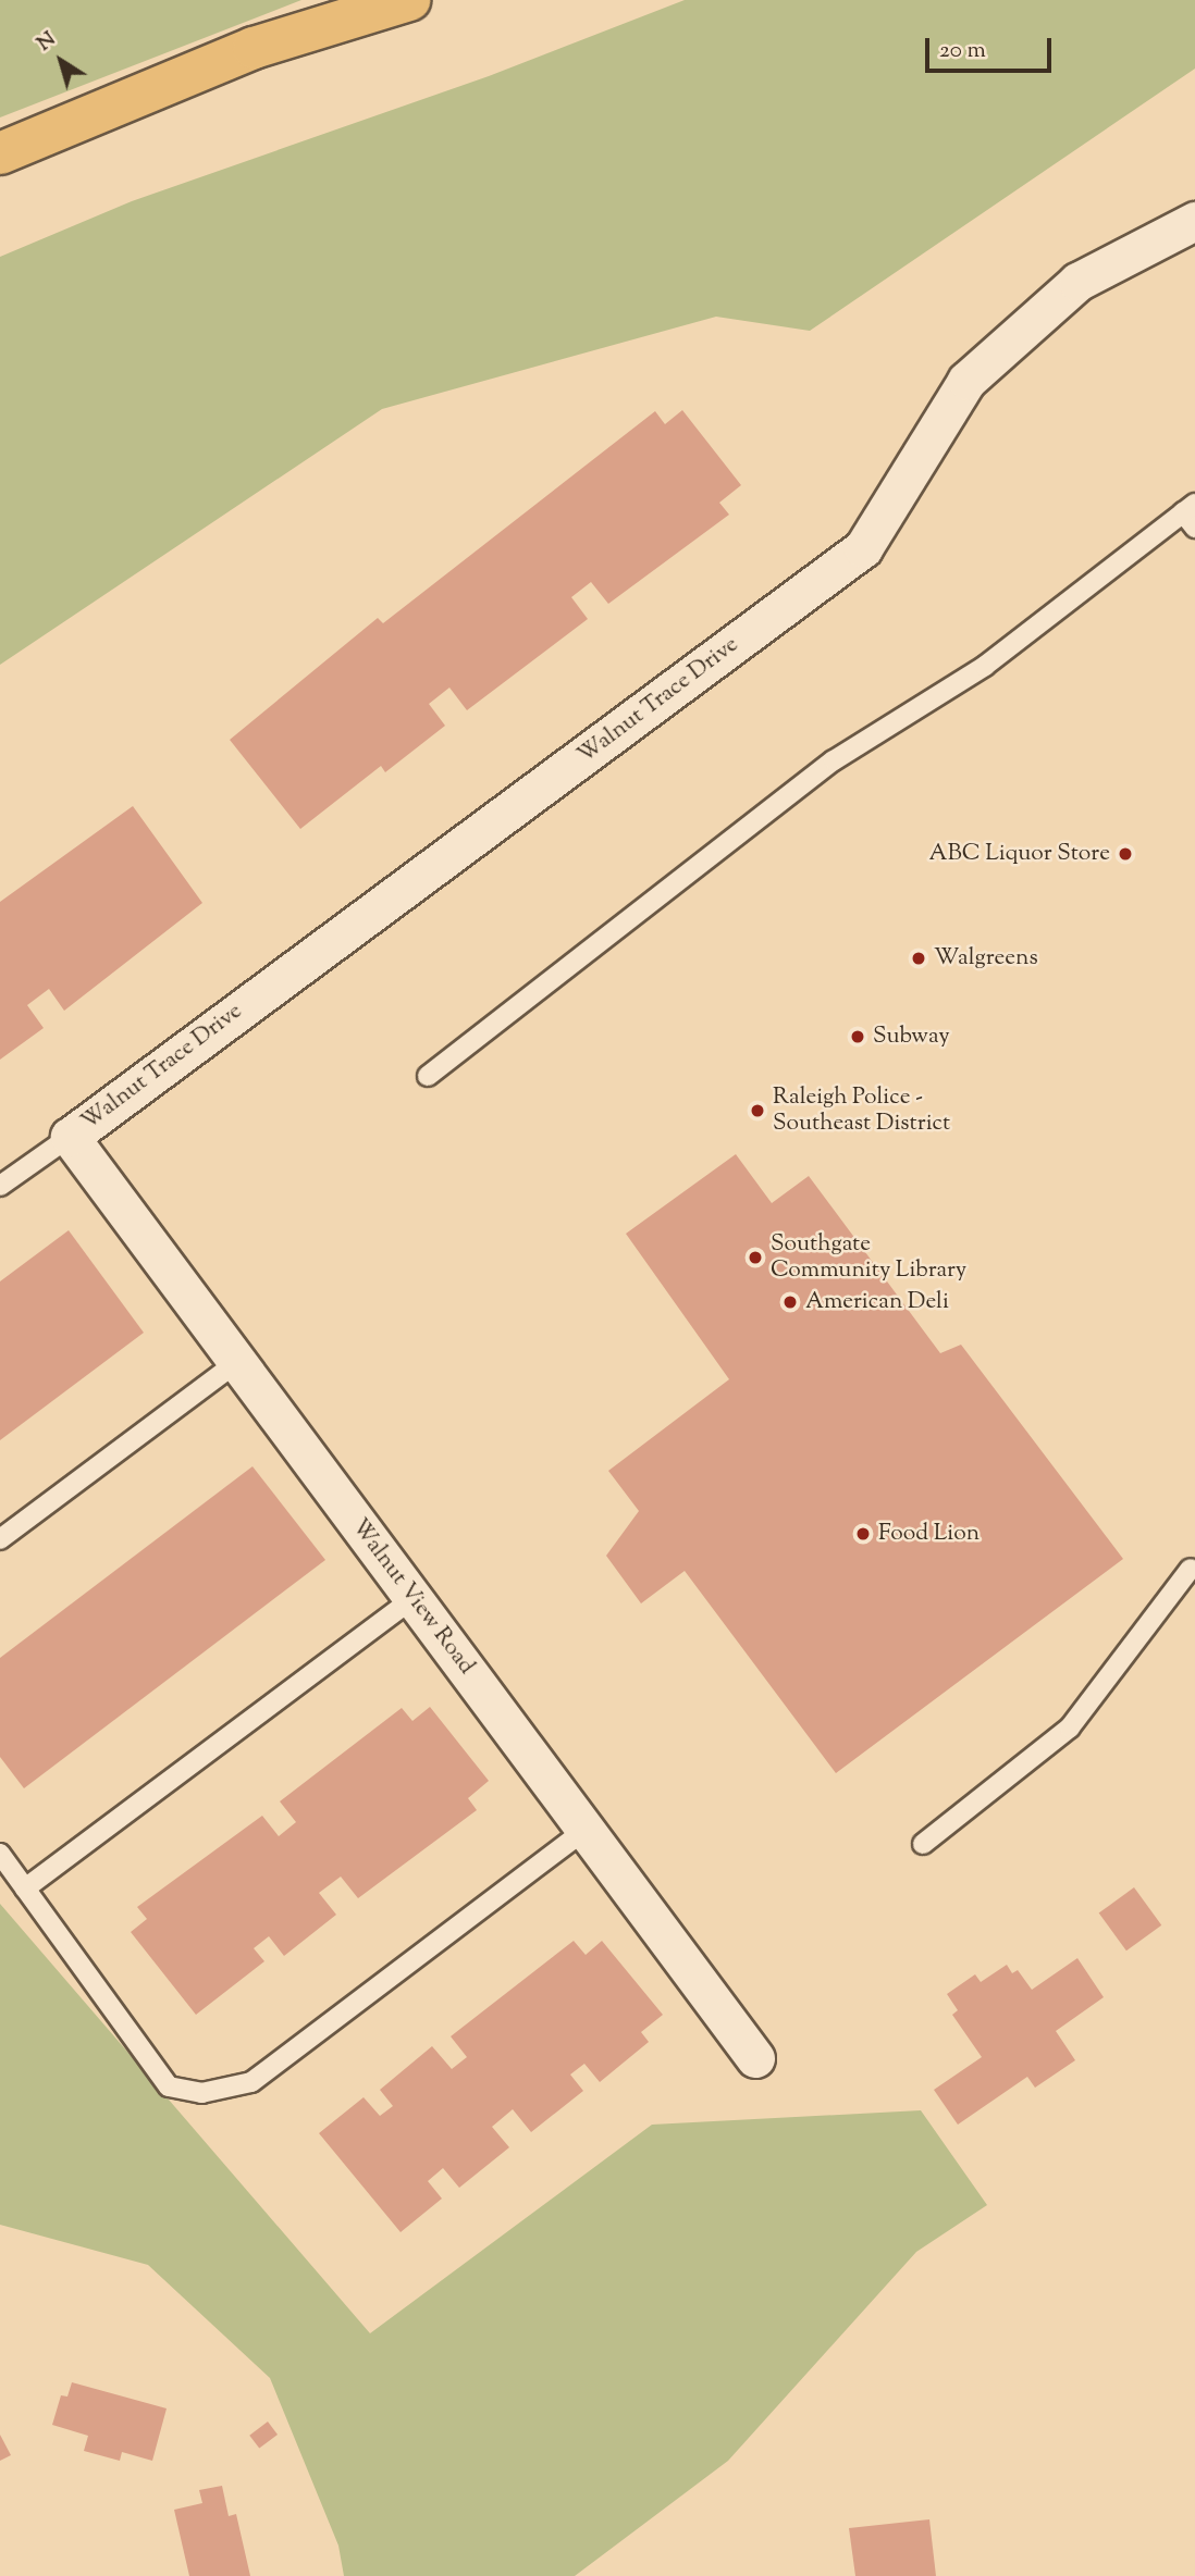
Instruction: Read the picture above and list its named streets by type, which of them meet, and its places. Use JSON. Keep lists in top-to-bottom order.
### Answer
{
  "streets": {
    "street": ["Walnut Trace Drive", "Walnut View Road"]
  },
  "crossings": [
    ["Walnut Trace Drive", "Walnut View Road"]
  ],
  "places": [
    "ABC Liquor Store",
    "Walgreens",
    "Subway",
    "Raleigh Police - Southeast District",
    "Southgate Community Library",
    "American Deli",
    "Food Lion"
  ],
  "scale_bar": "20 m",
  "north": "top left"
}
